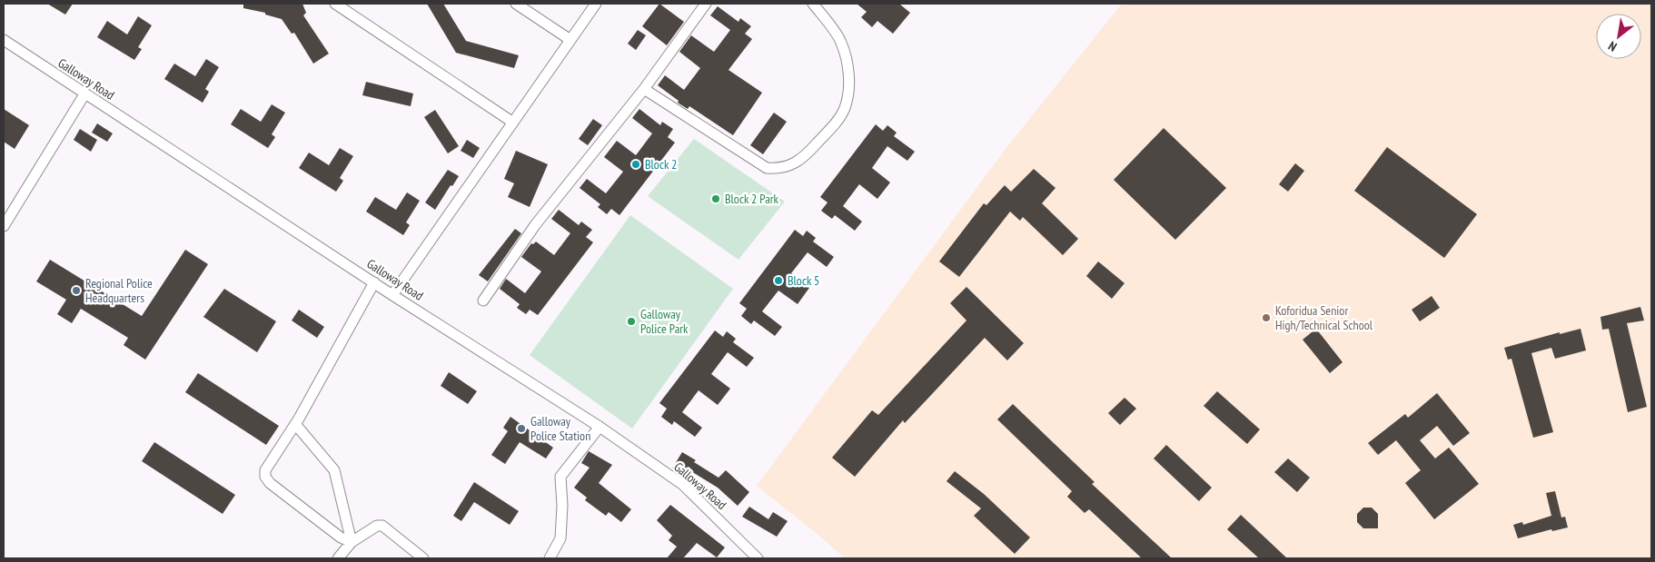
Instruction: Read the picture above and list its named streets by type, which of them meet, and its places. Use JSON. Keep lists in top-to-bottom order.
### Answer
{
  "streets": {
    "street": ["Galloway Road"]
  },
  "places": [
    "Block 2",
    "Block 2 Park",
    "Block 5",
    "Regional Police Headquarters",
    "Koforidua Senior High/Technical School",
    "Galloway Police Park",
    "Galloway Police Station"
  ],
  "north": "bottom left"
}
